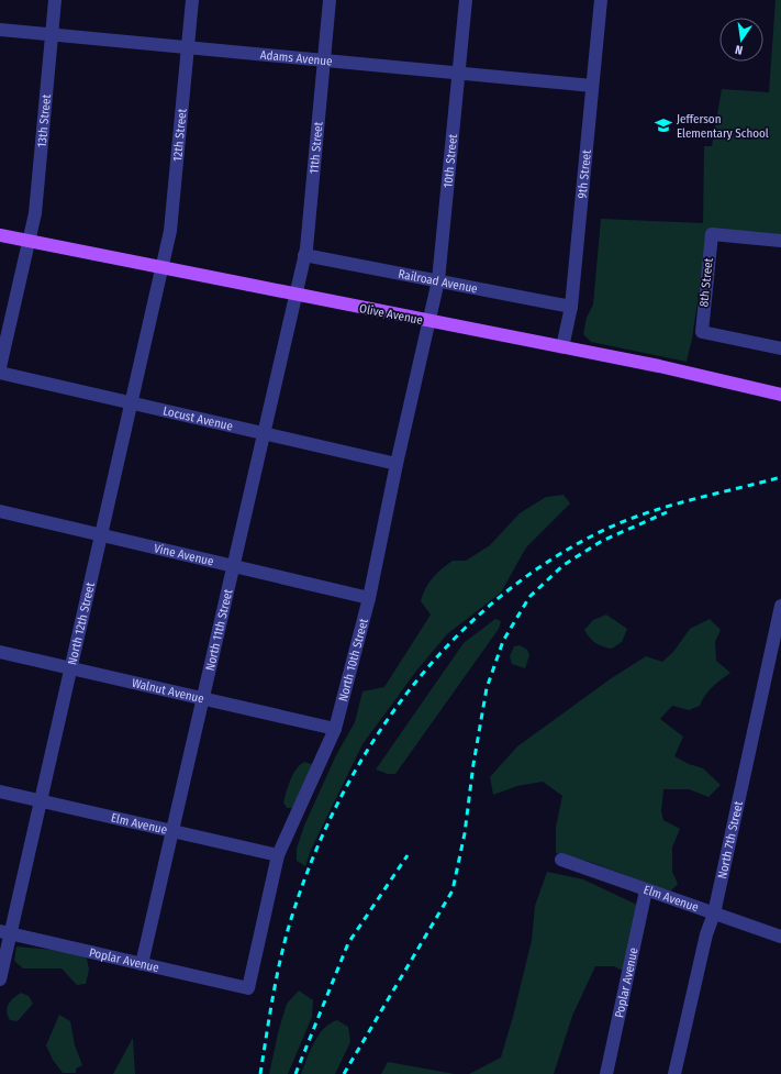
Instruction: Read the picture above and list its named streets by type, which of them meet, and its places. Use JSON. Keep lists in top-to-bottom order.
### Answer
{
  "streets": {
    "main road": ["Olive Avenue"],
    "street": [
      "Adams Avenue",
      "13th Street",
      "12th Street",
      "11th Street",
      "10th Street",
      "9th Street",
      "Railroad Avenue",
      "8th Street",
      "Locust Avenue",
      "Vine Avenue",
      "North 12th Street",
      "North 11th Street",
      "North 10th Street",
      "Walnut Avenue",
      "Elm Avenue",
      "North 7th Street",
      "Poplar Avenue"
    ]
  },
  "crossings": [
    ["Adams Avenue", "13th Street"],
    ["Adams Avenue", "12th Street"],
    ["Adams Avenue", "11th Street"],
    ["Adams Avenue", "10th Street"],
    ["Adams Avenue", "9th Street"],
    ["13th Street", "Olive Avenue"],
    ["12th Street", "Olive Avenue"],
    ["12th Street", "North 12th Street"],
    ["11th Street", "Railroad Avenue"],
    ["11th Street", "Olive Avenue"],
    ["11th Street", "North 11th Street"],
    ["10th Street", "Railroad Avenue"],
    ["10th Street", "Olive Avenue"],
    ["10th Street", "North 10th Street"],
    ["9th Street", "Railroad Avenue"],
    ["9th Street", "Olive Avenue"],
    ["Olive Avenue", "North 12th Street"],
    ["Olive Avenue", "North 11th Street"],
    ["Olive Avenue", "North 10th Street"],
    ["Locust Avenue", "North 12th Street"],
    ["Locust Avenue", "North 11th Street"],
    ["Locust Avenue", "North 10th Street"],
    ["Vine Avenue", "North 12th Street"],
    ["Vine Avenue", "North 11th Street"],
    ["Vine Avenue", "North 10th Street"],
    ["North 12th Street", "Walnut Avenue"],
    ["North 12th Street", "Elm Avenue"],
    ["North 12th Street", "Poplar Avenue"],
    ["North 11th Street", "Walnut Avenue"],
    ["North 11th Street", "Elm Avenue"],
    ["North 11th Street", "Poplar Avenue"],
    ["North 10th Street", "Walnut Avenue"],
    ["North 10th Street", "Elm Avenue"],
    ["North 10th Street", "Poplar Avenue"],
    ["Elm Avenue", "North 7th Street"],
    ["Elm Avenue", "Poplar Avenue"]
  ],
  "places": {
    "school or university": ["Jefferson Elementary School"]
  },
  "north": "bottom"
}
